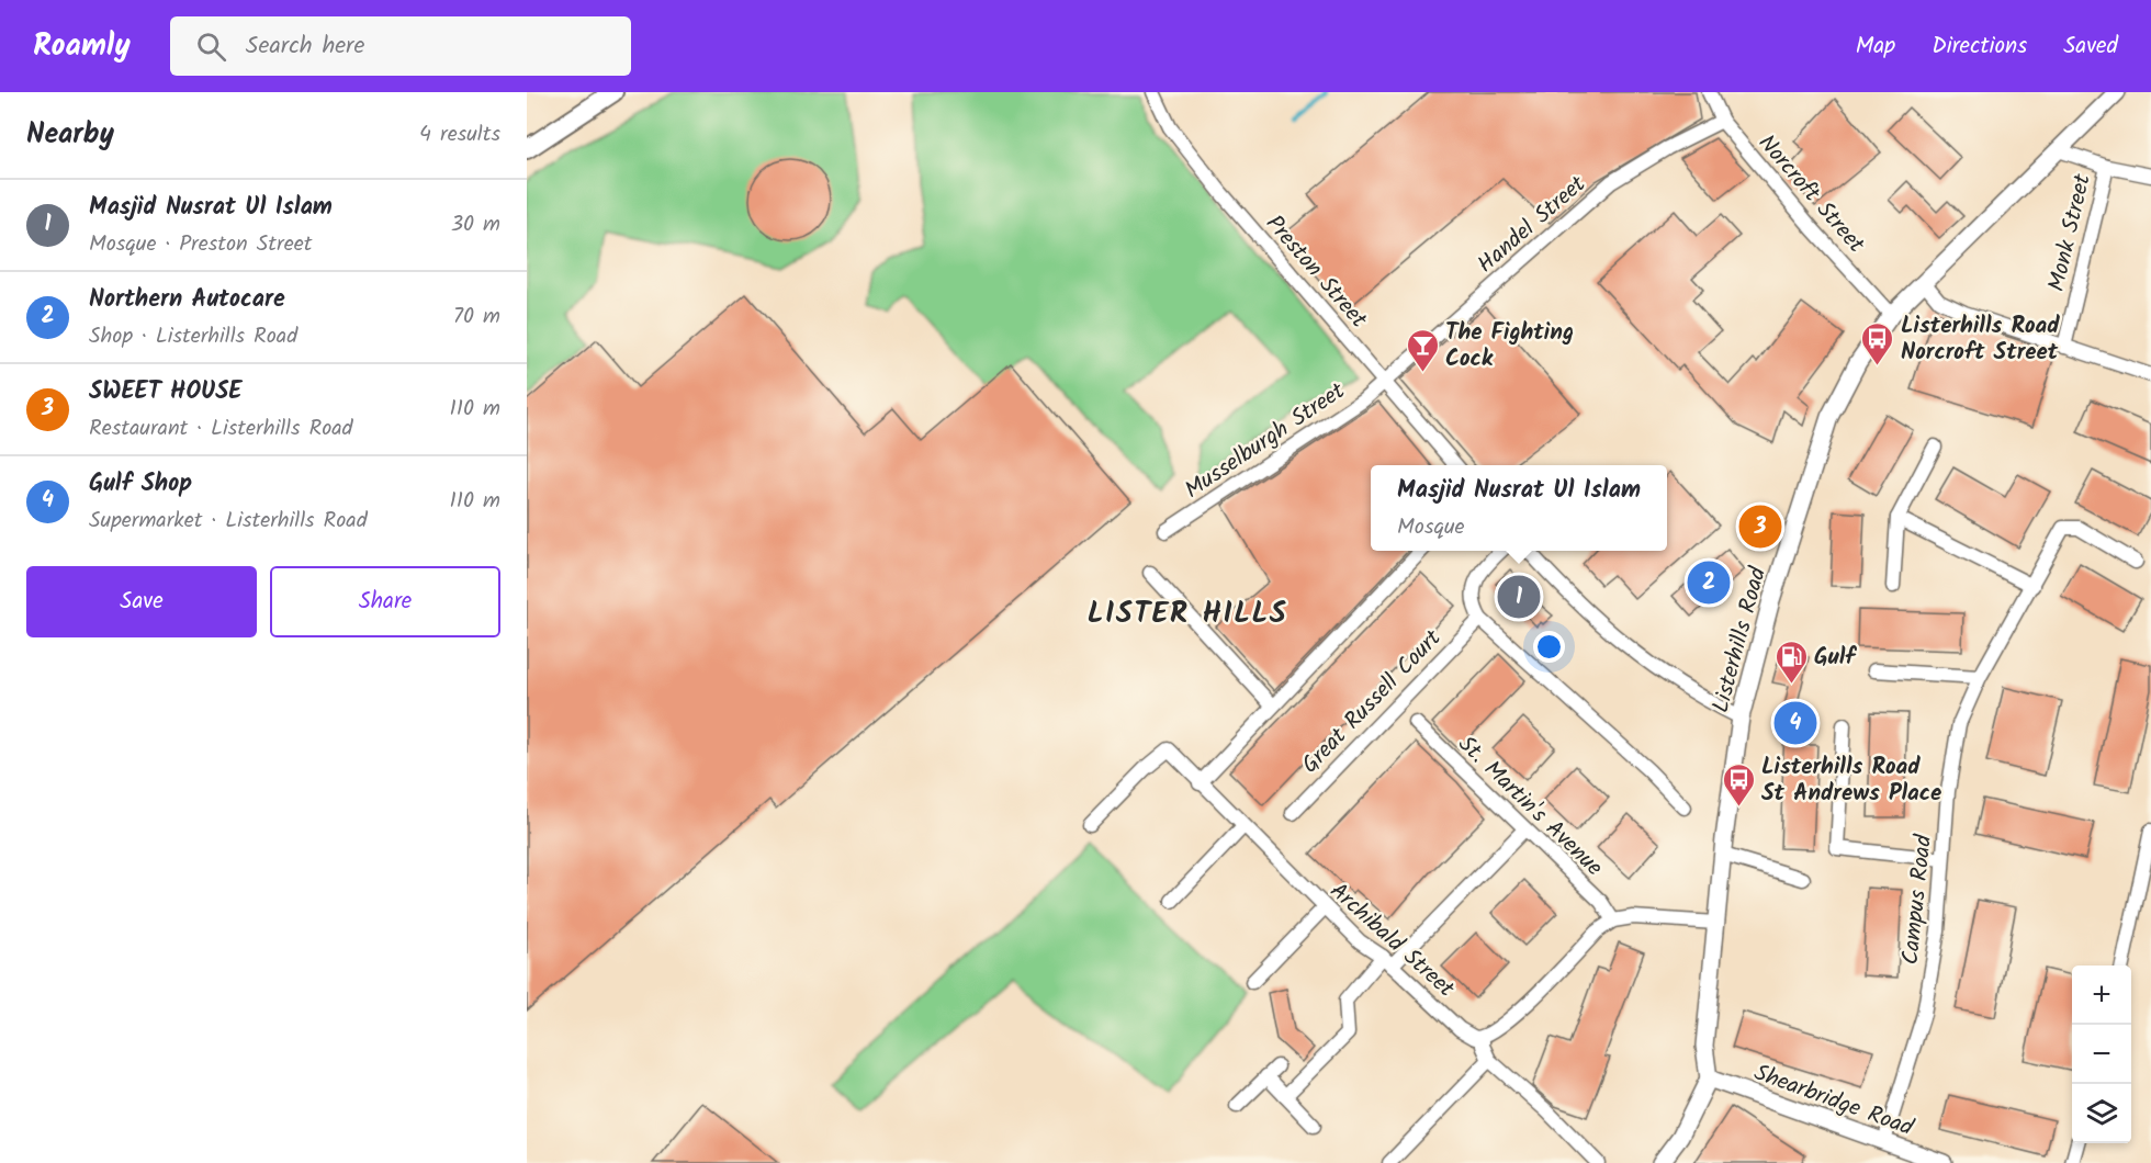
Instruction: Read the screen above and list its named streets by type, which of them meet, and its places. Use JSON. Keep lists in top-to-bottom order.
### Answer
{
  "streets": {
    "street": [
      "Norcroft Street",
      "Handel Street",
      "Monk Street",
      "Preston Street",
      "Musselburgh Street",
      "Listerhills Road",
      "Great Russell Court",
      "St. Martin's Avenue",
      "Campus Road",
      "Archibald Street",
      "Shearbridge Road"
    ]
  },
  "crossings": [
    ["Norcroft Street", "Handel Street"],
    ["Norcroft Street", "Listerhills Road"],
    ["Handel Street", "Preston Street"],
    ["Handel Street", "Musselburgh Street"],
    ["Preston Street", "Musselburgh Street"],
    ["Listerhills Road", "Shearbridge Road"],
    ["Great Russell Court", "St. Martin's Avenue"],
    ["Campus Road", "Shearbridge Road"]
  ],
  "districts": ["LISTER HILLS"],
  "places": {
    "bus stop": ["Listerhills Road Norcroft Street", "Listerhills Road St Andrews Place"],
    "bar": ["The Fighting Cock"],
    "fuel station": ["Gulf"]
  },
  "page": {
    "header": "Roamly",
    "search": "Search here",
    "nav": ["Map", "Directions", "Saved"],
    "heading": ["Nearby", "4 results"],
    "list": [
      {
        "mark": "1",
        "name": "Masjid Nusrat Ul Islam",
        "note": "Mosque · Preston Street",
        "value": "30 m"
      },
      {
        "mark": "2",
        "name": "Northern Autocare",
        "note": "Shop · Listerhills Road",
        "value": "70 m"
      },
      {
        "mark": "3",
        "name": "SWEET HOUSE",
        "note": "Restaurant · Listerhills Road",
        "value": "110 m"
      },
      {
        "mark": "4",
        "name": "Gulf Shop",
        "note": "Supermarket · Listerhills Road",
        "value": "110 m"
      }
    ],
    "popup": ["Masjid Nusrat Ul Islam", "Mosque"],
    "pins": [
      "3",
      "2",
      "1",
      "4"
    ],
    "buttons": ["Save", "Share"],
    "map_buttons": ["+", "−"]
  }
}
